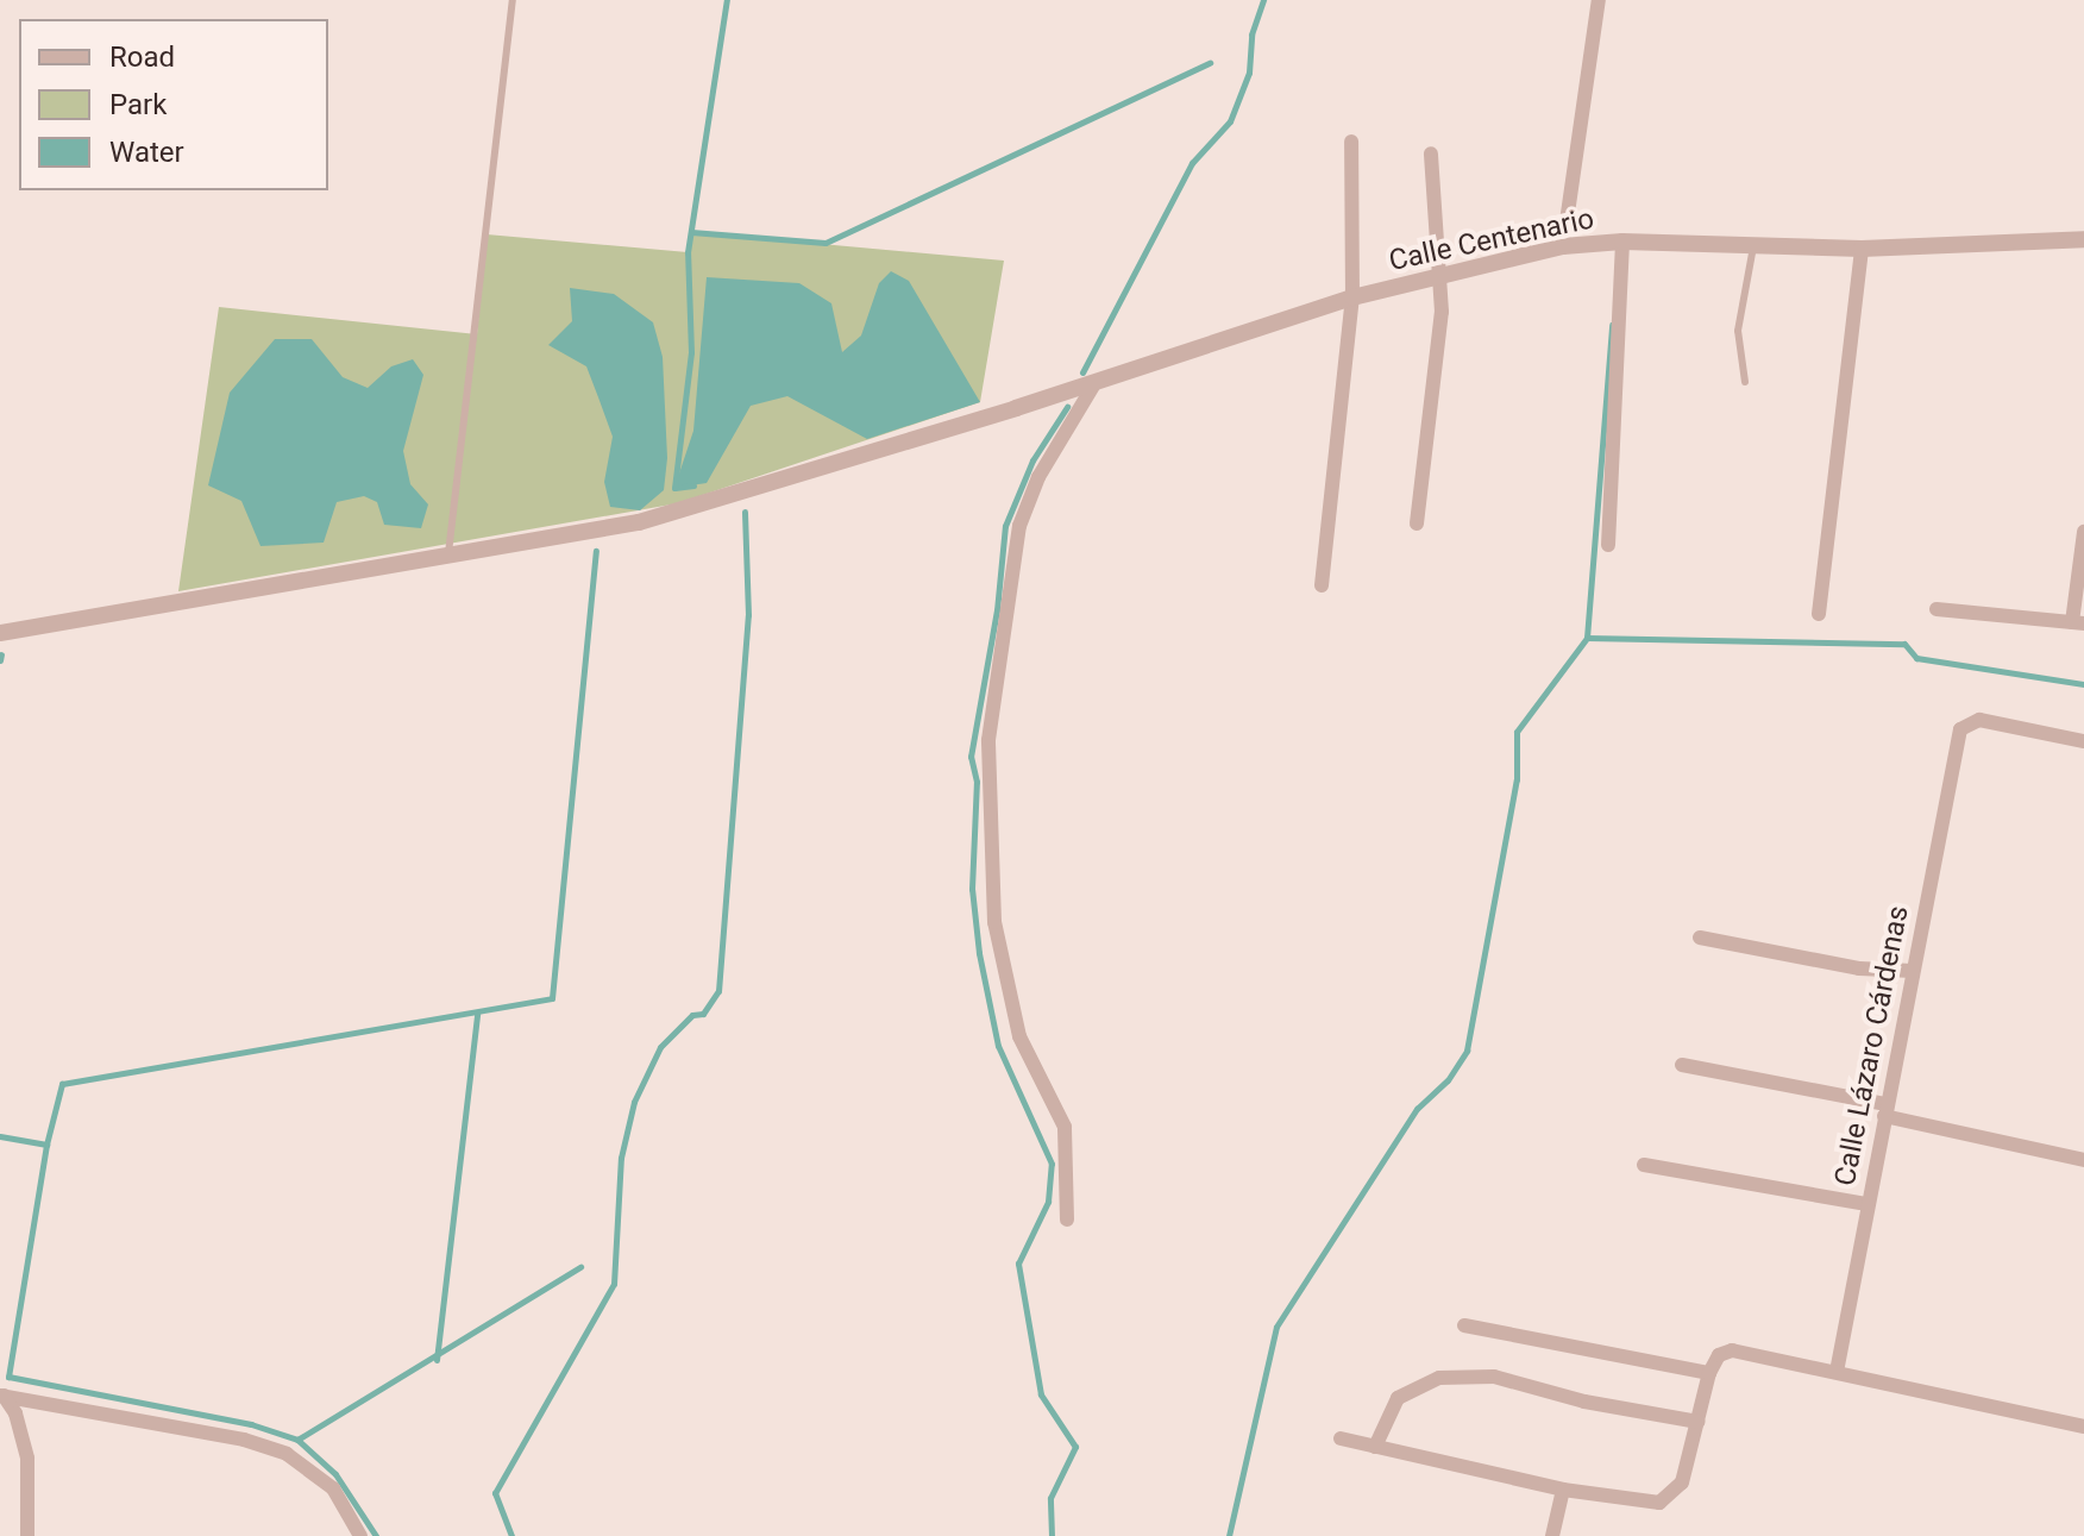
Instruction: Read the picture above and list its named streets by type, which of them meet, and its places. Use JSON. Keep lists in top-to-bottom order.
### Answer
{
  "streets": {
    "street": ["Calle Centenario", "Calle Lázaro Cárdenas"]
  },
  "legend": ["Road", "Park", "Water"]
}
